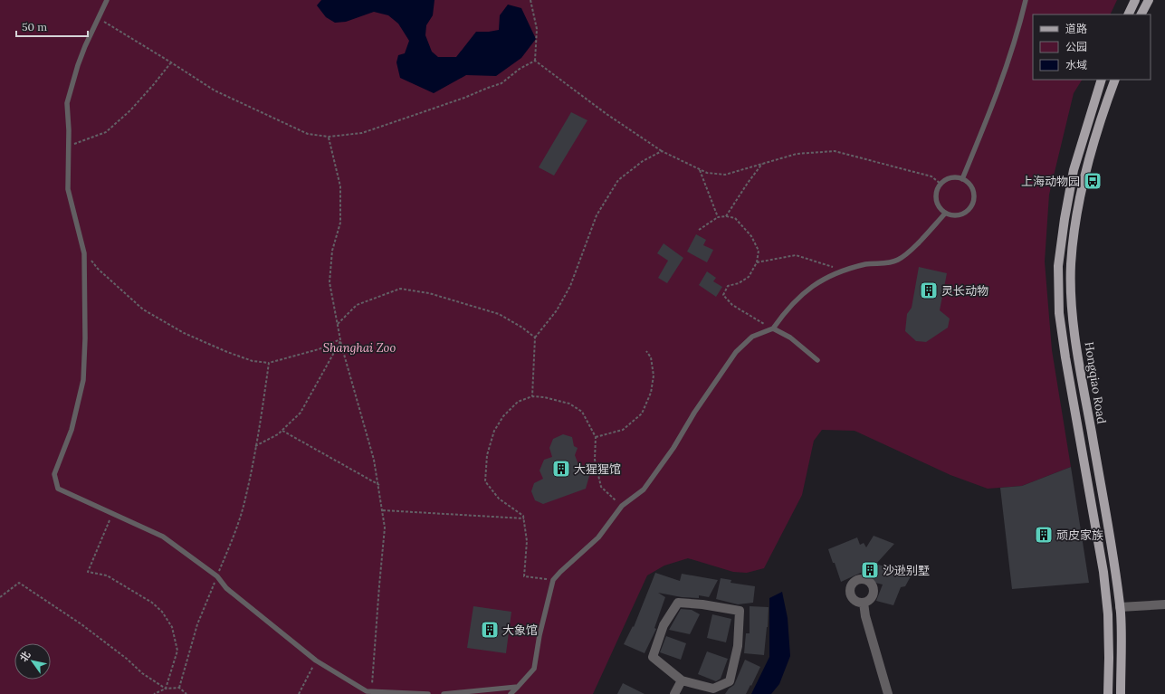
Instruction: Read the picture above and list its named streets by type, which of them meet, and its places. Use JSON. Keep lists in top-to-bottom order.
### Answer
{
  "streets": {
    "main road": ["Hongqiao Road"]
  },
  "parks": ["Shanghai Zoo"],
  "places": {
    "bus stop": ["上海动物园"],
    "building": [
      "灵长动物",
      "大猩猩馆",
      "顽皮家族",
      "沙逊别墅",
      "大象馆"
    ]
  },
  "legend": ["道路", "公园", "水域"],
  "scale_bar": "50 m",
  "north": "top left"
}
